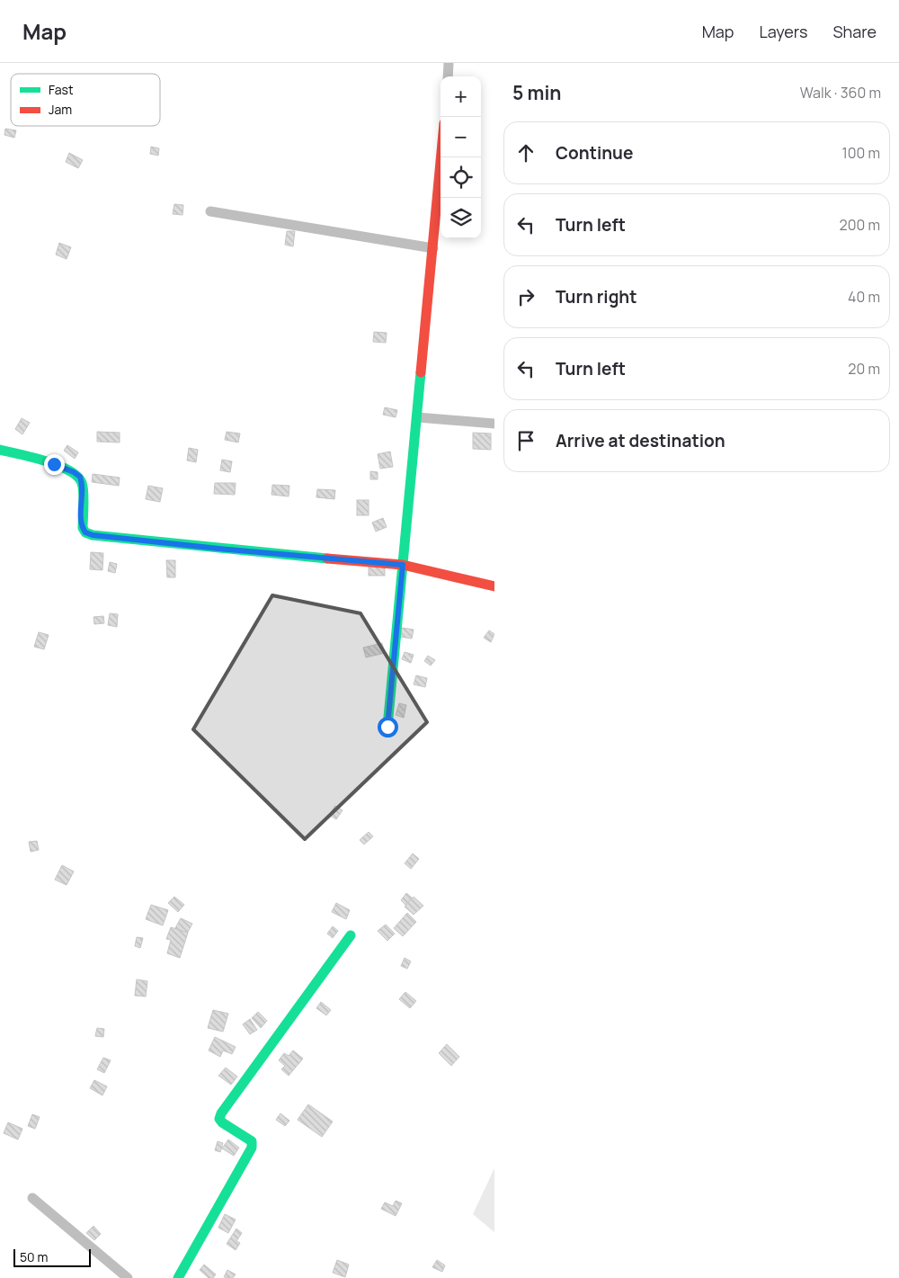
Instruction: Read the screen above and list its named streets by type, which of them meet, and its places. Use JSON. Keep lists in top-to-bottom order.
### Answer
{
  "legend": ["Fast", "Jam"],
  "scale_bar": "50 m",
  "page": {
    "header": "Map",
    "nav": ["Map", "Layers", "Share"],
    "heading": ["5 min", "Walk · 360 m"],
    "map_buttons": ["+", "−"],
    "list": [
      ["Continue", "100 m"],
      ["Turn left", "200 m"],
      ["Turn right", "40 m"],
      ["Turn left", "20 m"],
      "Arrive at destination"
    ],
    "scale": "50 m"
  }
}
